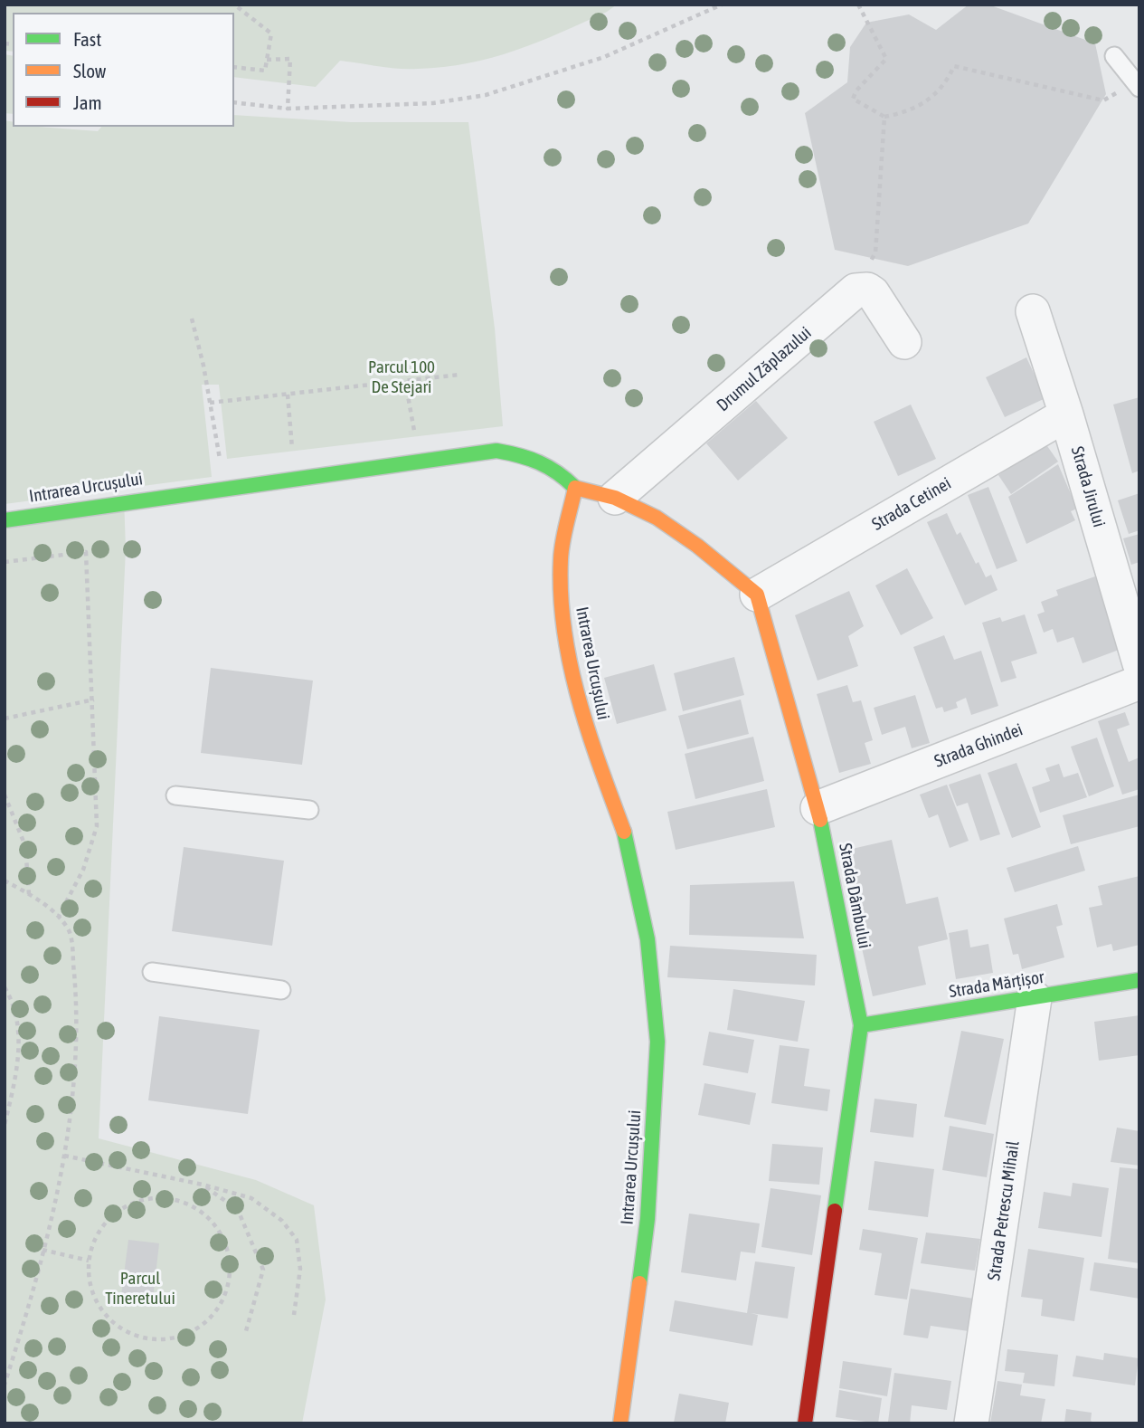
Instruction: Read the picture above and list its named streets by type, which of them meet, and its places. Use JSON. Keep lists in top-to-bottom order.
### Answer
{
  "streets": {
    "street": [
      "Drumul Zăplazului",
      "Strada Jirului",
      "Intrarea Urcușului",
      "Strada Cetinei",
      "Strada Ghindei",
      "Strada Dâmbului",
      "Strada Mărțișor",
      "Strada Petrescu Mihail"
    ]
  },
  "crossings": [
    ["Strada Jirului", "Strada Cetinei"],
    ["Strada Cetinei", "Strada Dâmbului"],
    ["Strada Ghindei", "Strada Dâmbului"],
    ["Strada Dâmbului", "Strada Mărțișor"],
    ["Strada Mărțișor", "Strada Petrescu Mihail"]
  ],
  "parks": ["Parcul 100 De Stejari", "Parcul Tineretului"],
  "legend": ["Fast", "Slow", "Jam"]
}
